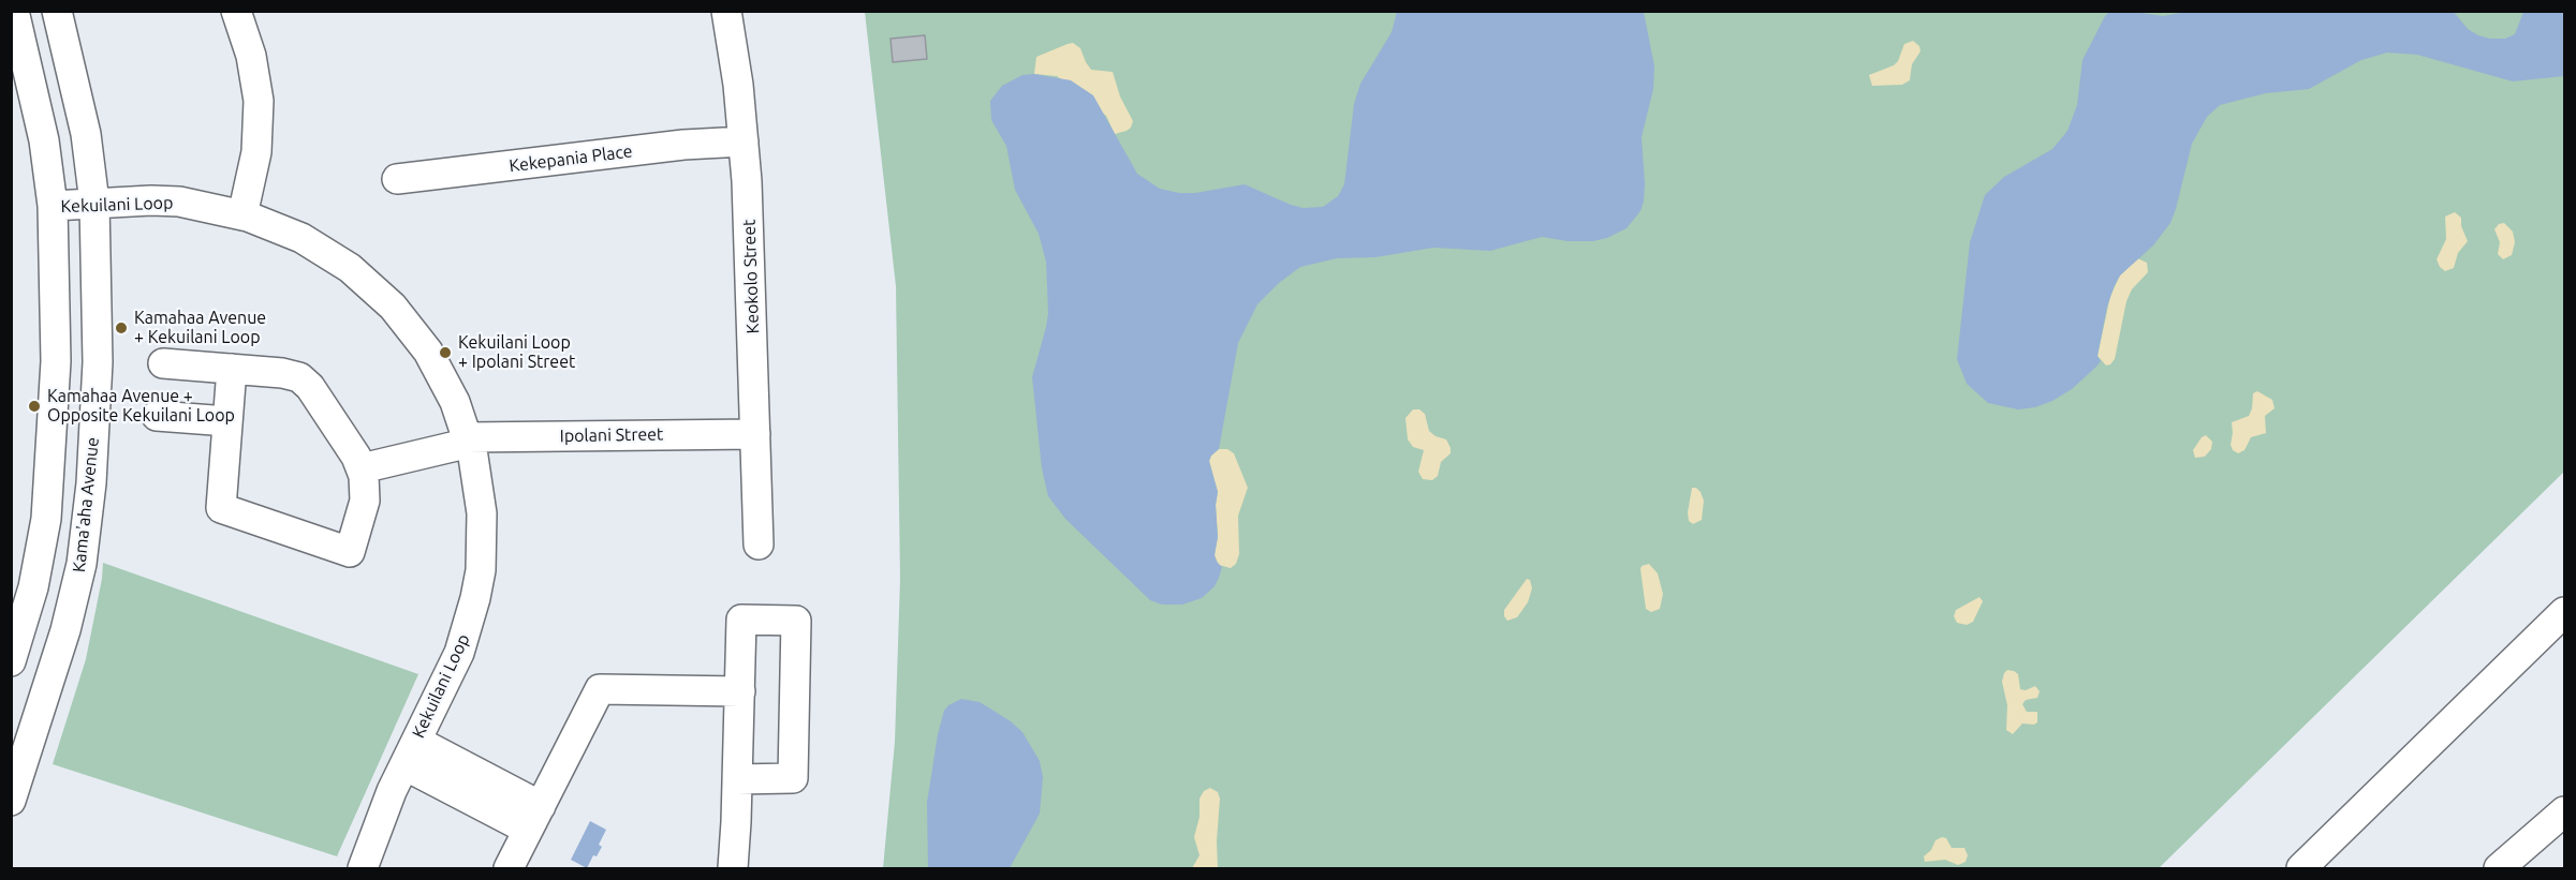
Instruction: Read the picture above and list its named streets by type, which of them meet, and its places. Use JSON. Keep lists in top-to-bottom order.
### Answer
{
  "streets": {
    "street": [
      "Kekepania Place",
      "Kekuilani Loop",
      "Keokolo Street",
      "Ipolani Street",
      "Kama'aha Avenue"
    ]
  },
  "crossings": [
    ["Kekepania Place", "Keokolo Street"],
    ["Kekuilani Loop", "Ipolani Street"],
    ["Kekuilani Loop", "Kama'aha Avenue"],
    ["Keokolo Street", "Ipolani Street"]
  ],
  "places": ["Kamahaa Avenue + Kekuilani Loop", "Kekuilani Loop + Ipolani Street", "Kamahaa Avenue + Opposite Kekuilani Loop"]
}
